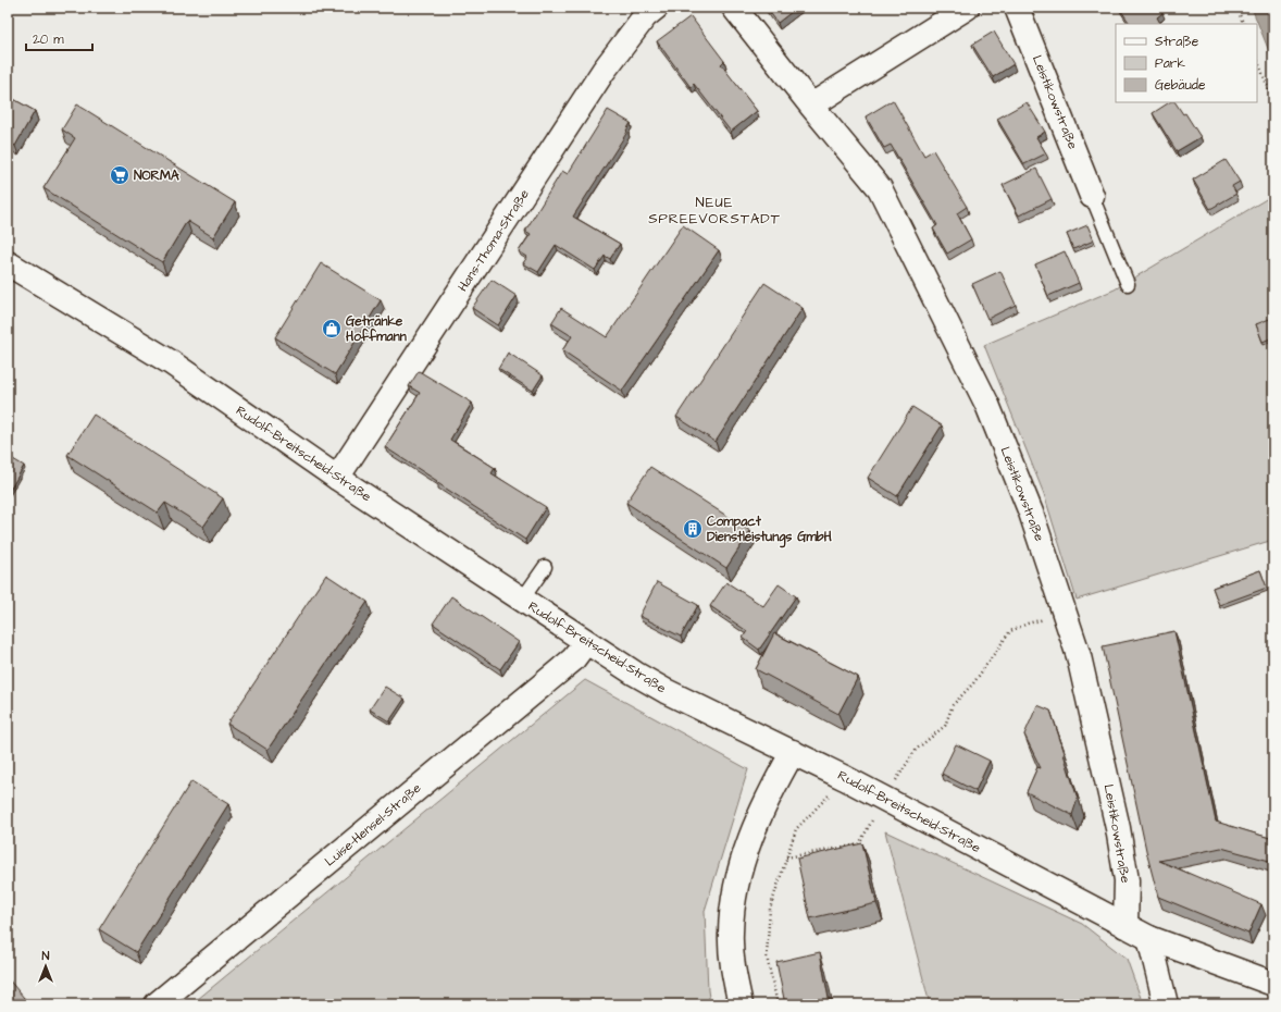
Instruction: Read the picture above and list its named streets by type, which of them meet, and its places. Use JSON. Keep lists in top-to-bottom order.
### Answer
{
  "streets": {
    "street": [
      "Leistikowstraße",
      "Hans-Thoma-Straße",
      "Rudolf-Breitscheid-Straße",
      "Luise-Hensel-Straße"
    ]
  },
  "crossings": [
    ["Leistikowstraße", "Rudolf-Breitscheid-Straße"],
    ["Hans-Thoma-Straße", "Rudolf-Breitscheid-Straße"],
    ["Rudolf-Breitscheid-Straße", "Luise-Hensel-Straße"]
  ],
  "districts": ["NEUE SPREEVORSTADT"],
  "places": {
    "supermarket": ["NORMA"],
    "shop": ["Getränke Hoffmann"],
    "building": ["Compact Dienstleistungs GmbH"]
  },
  "legend": ["Straße", "Park", "Gebäude"],
  "scale_bar": "20 m",
  "north": "top"
}
